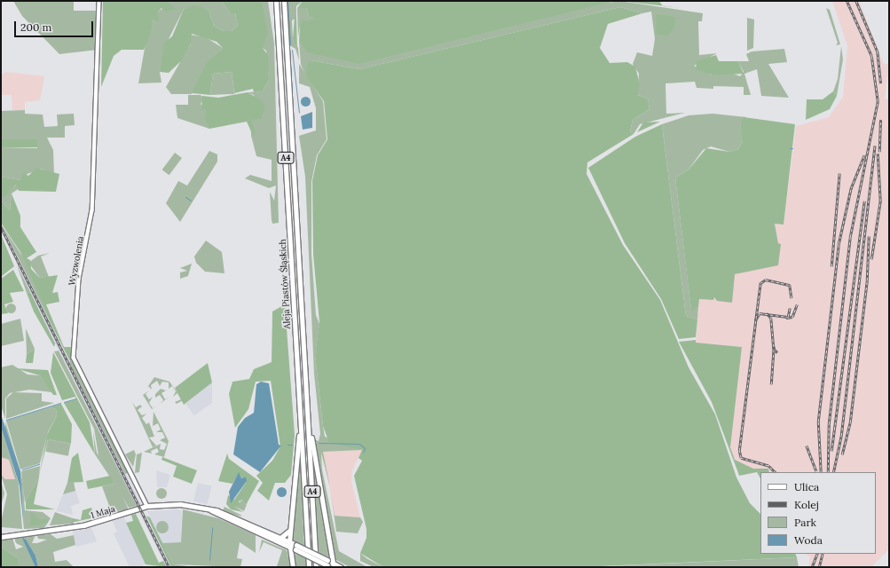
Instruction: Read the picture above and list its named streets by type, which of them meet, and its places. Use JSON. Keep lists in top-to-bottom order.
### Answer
{
  "streets": {
    "highway": ["A4", "Aleja Piastów Śląskich"],
    "main road": ["1 Maja"],
    "street": ["Wyzwolenia"]
  },
  "crossings": [
    ["Wyzwolenia", "1 Maja"]
  ],
  "legend": [
    "Ulica",
    "Kolej",
    "Park",
    "Woda"
  ],
  "scale_bar": "200 m"
}
